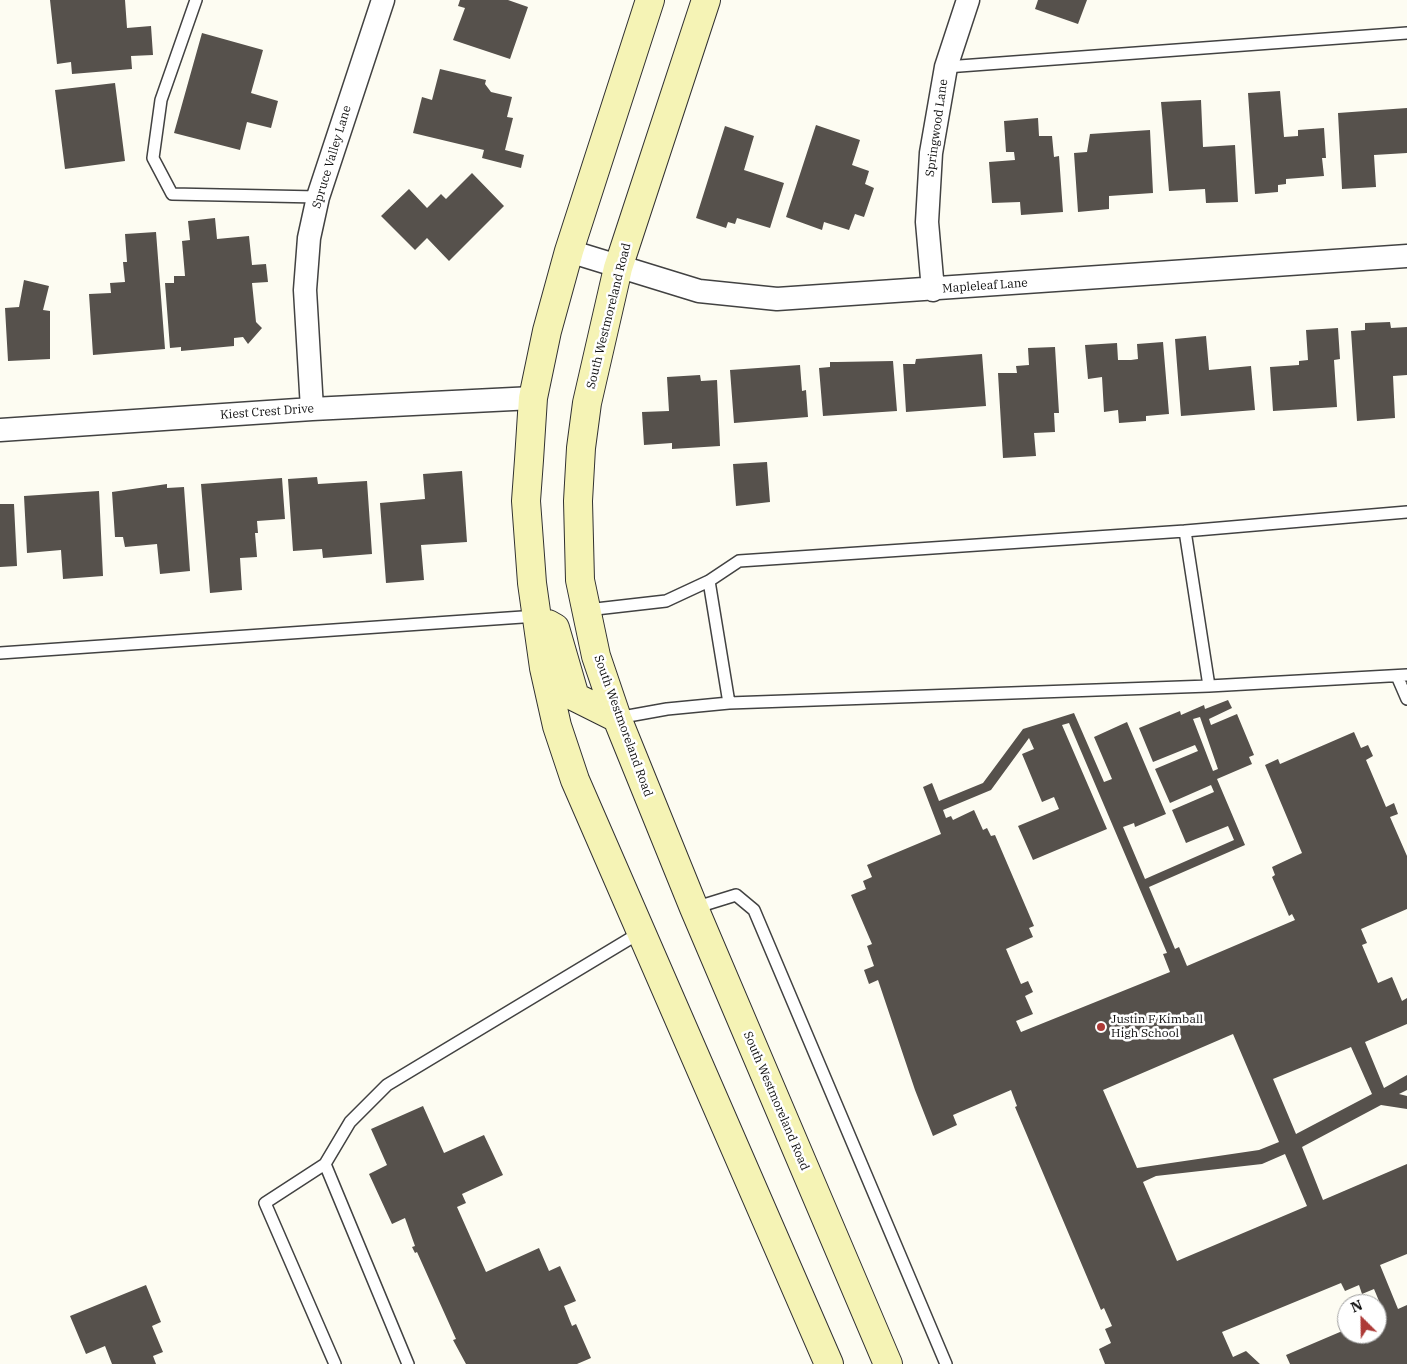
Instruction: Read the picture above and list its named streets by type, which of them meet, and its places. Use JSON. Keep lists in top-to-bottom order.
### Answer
{
  "streets": {
    "main road": ["South Westmoreland Road"],
    "street": [
      "Springwood Lane",
      "Spruce Valley Lane",
      "Mapleleaf Lane",
      "Kiest Crest Drive"
    ]
  },
  "crossings": [
    ["Springwood Lane", "Mapleleaf Lane"],
    ["Spruce Valley Lane", "Kiest Crest Drive"],
    ["Mapleleaf Lane", "South Westmoreland Road"]
  ],
  "places": ["Justin F Kimball High School"],
  "north": "top left"
}
